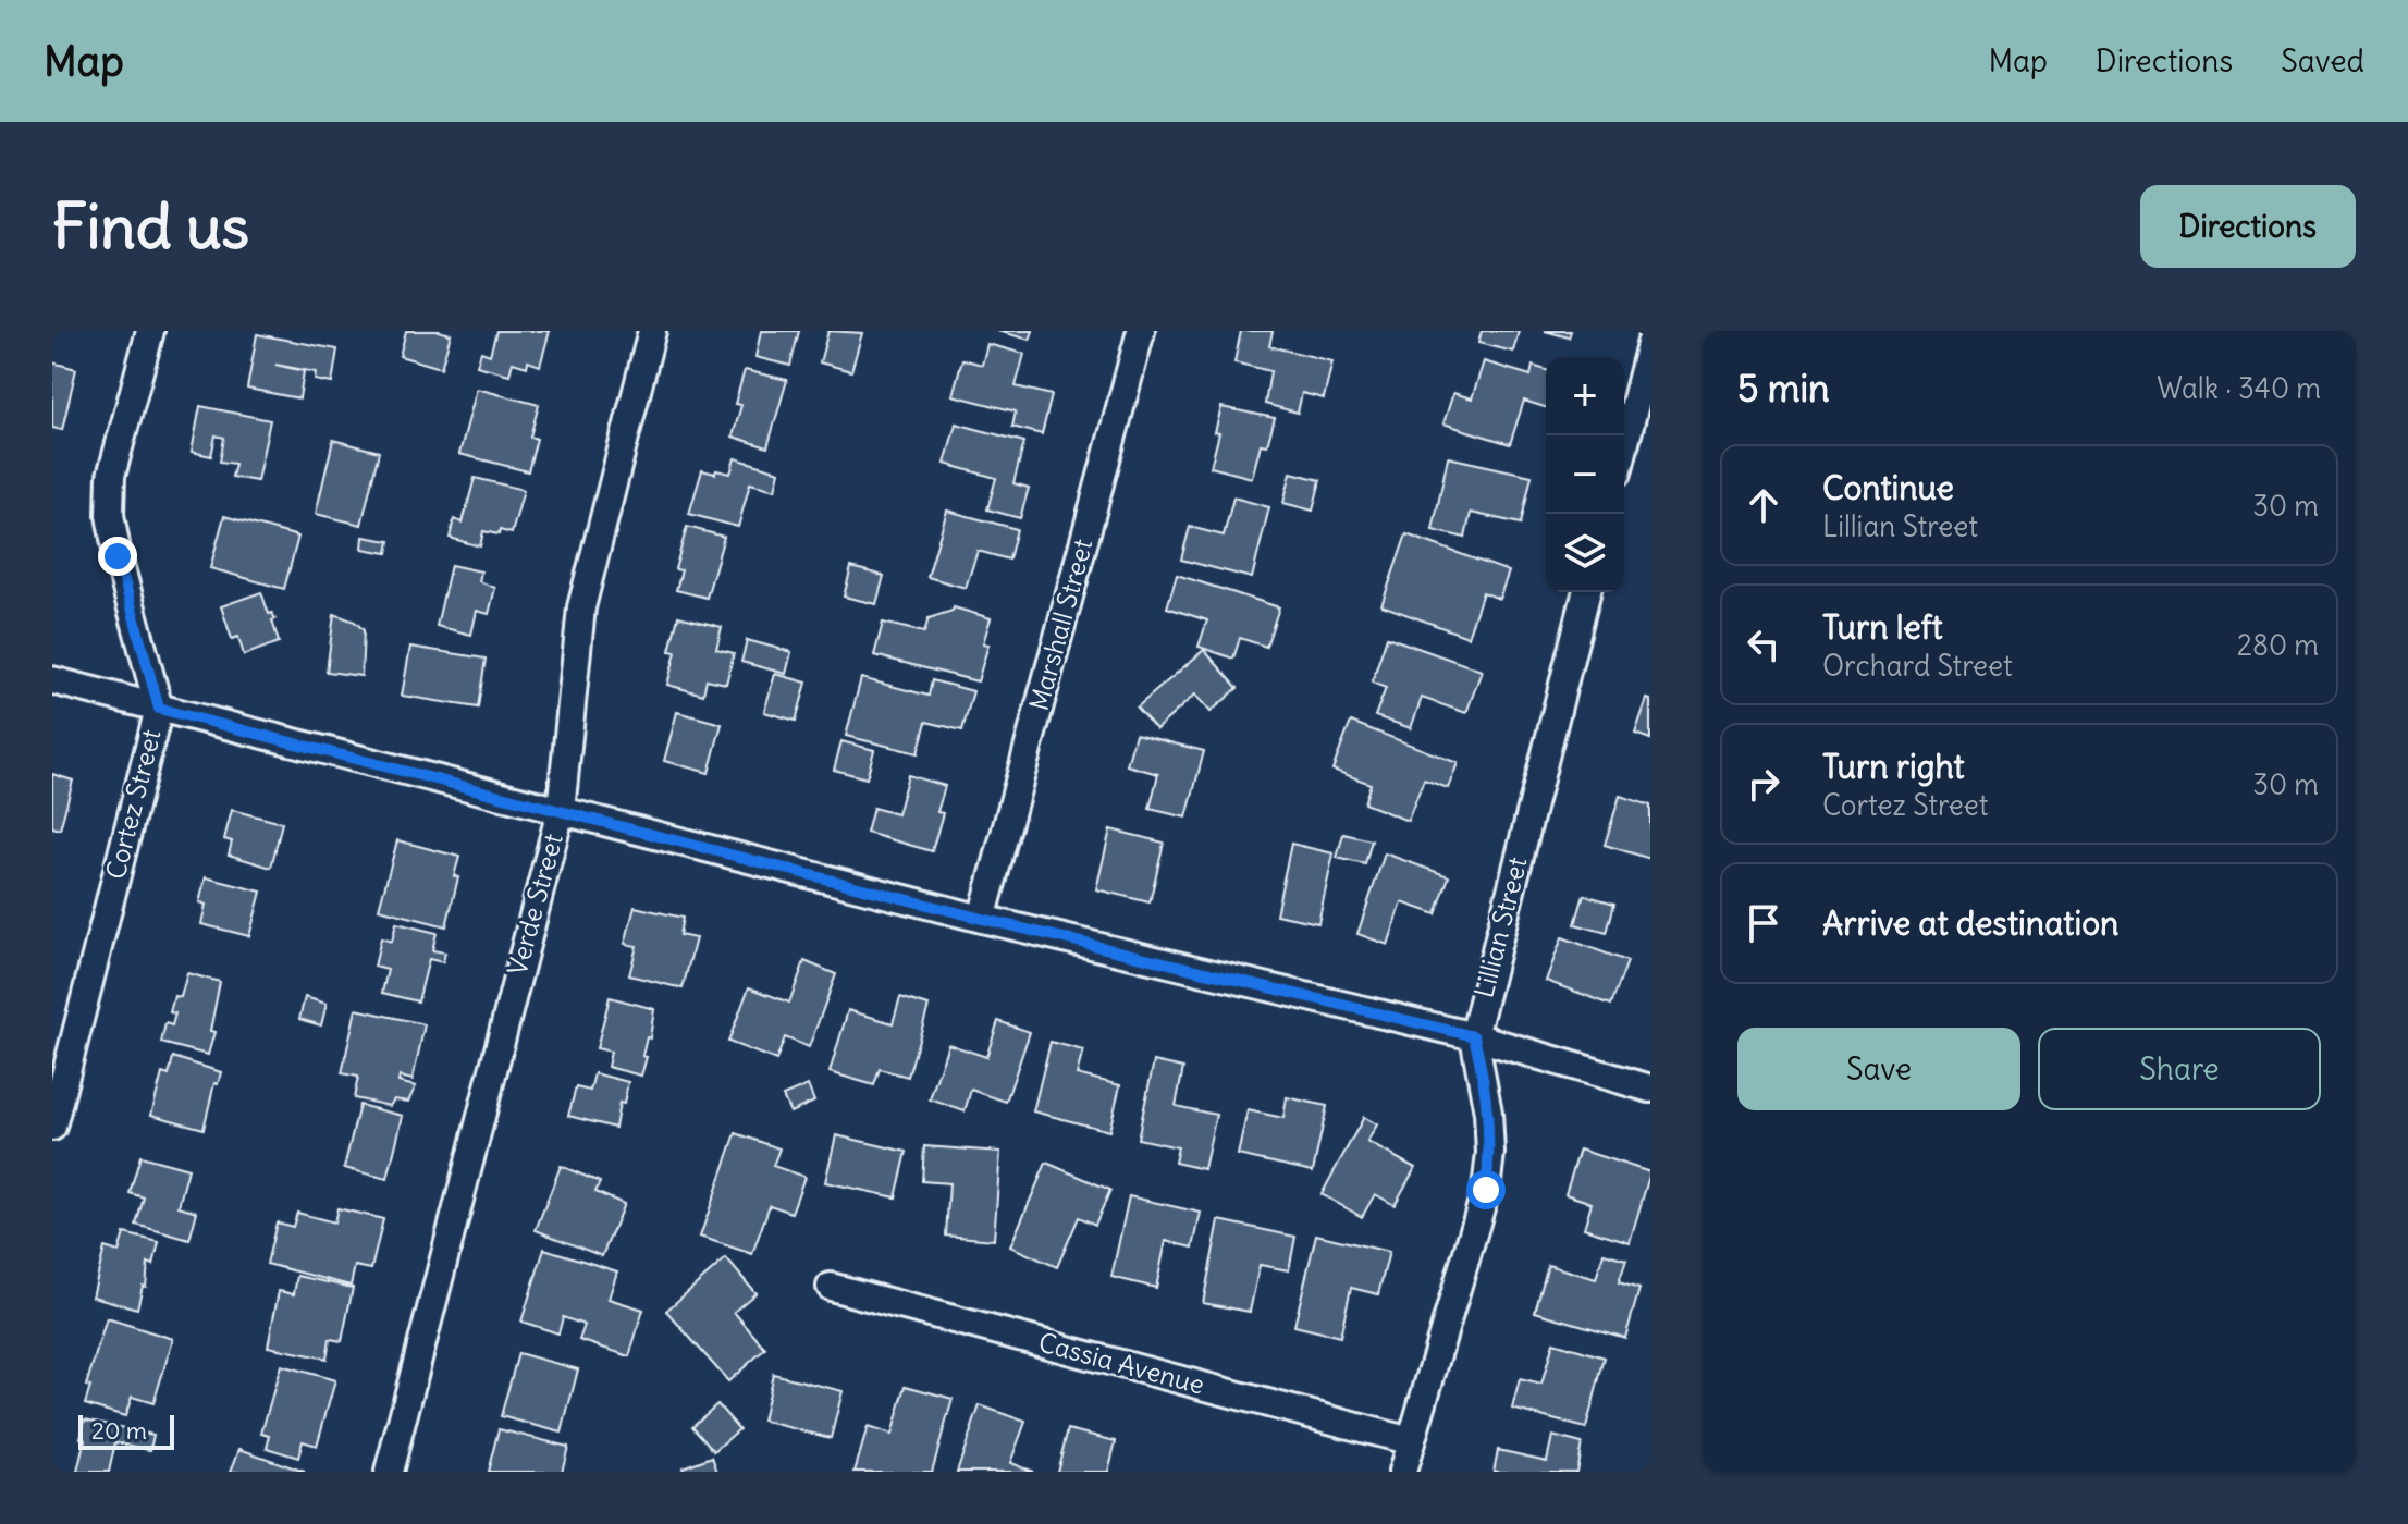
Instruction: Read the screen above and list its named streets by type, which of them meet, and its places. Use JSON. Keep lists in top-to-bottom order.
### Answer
{
  "streets": {
    "street": [
      "Marshall Street",
      "Cortez Street",
      "Verde Street",
      "Lillian Street",
      "Cassia Avenue"
    ]
  },
  "crossings": [
    ["Lillian Street", "Cassia Avenue"]
  ],
  "scale_bar": "20 m",
  "page": {
    "header": "Map",
    "nav": ["Map", "Directions", "Saved"],
    "buttons": [
      "Directions",
      ["Save", "Share"]
    ],
    "title": "Find us",
    "heading": ["5 min", "Walk · 340 m"],
    "map_buttons": ["+", "−"],
    "list": [
      ["Continue", "Lillian Street", "30 m"],
      ["Turn left", "Orchard Street", "280 m"],
      ["Turn right", "Cortez Street", "30 m"],
      "Arrive at destination"
    ],
    "scale": "20 m"
  }
}
